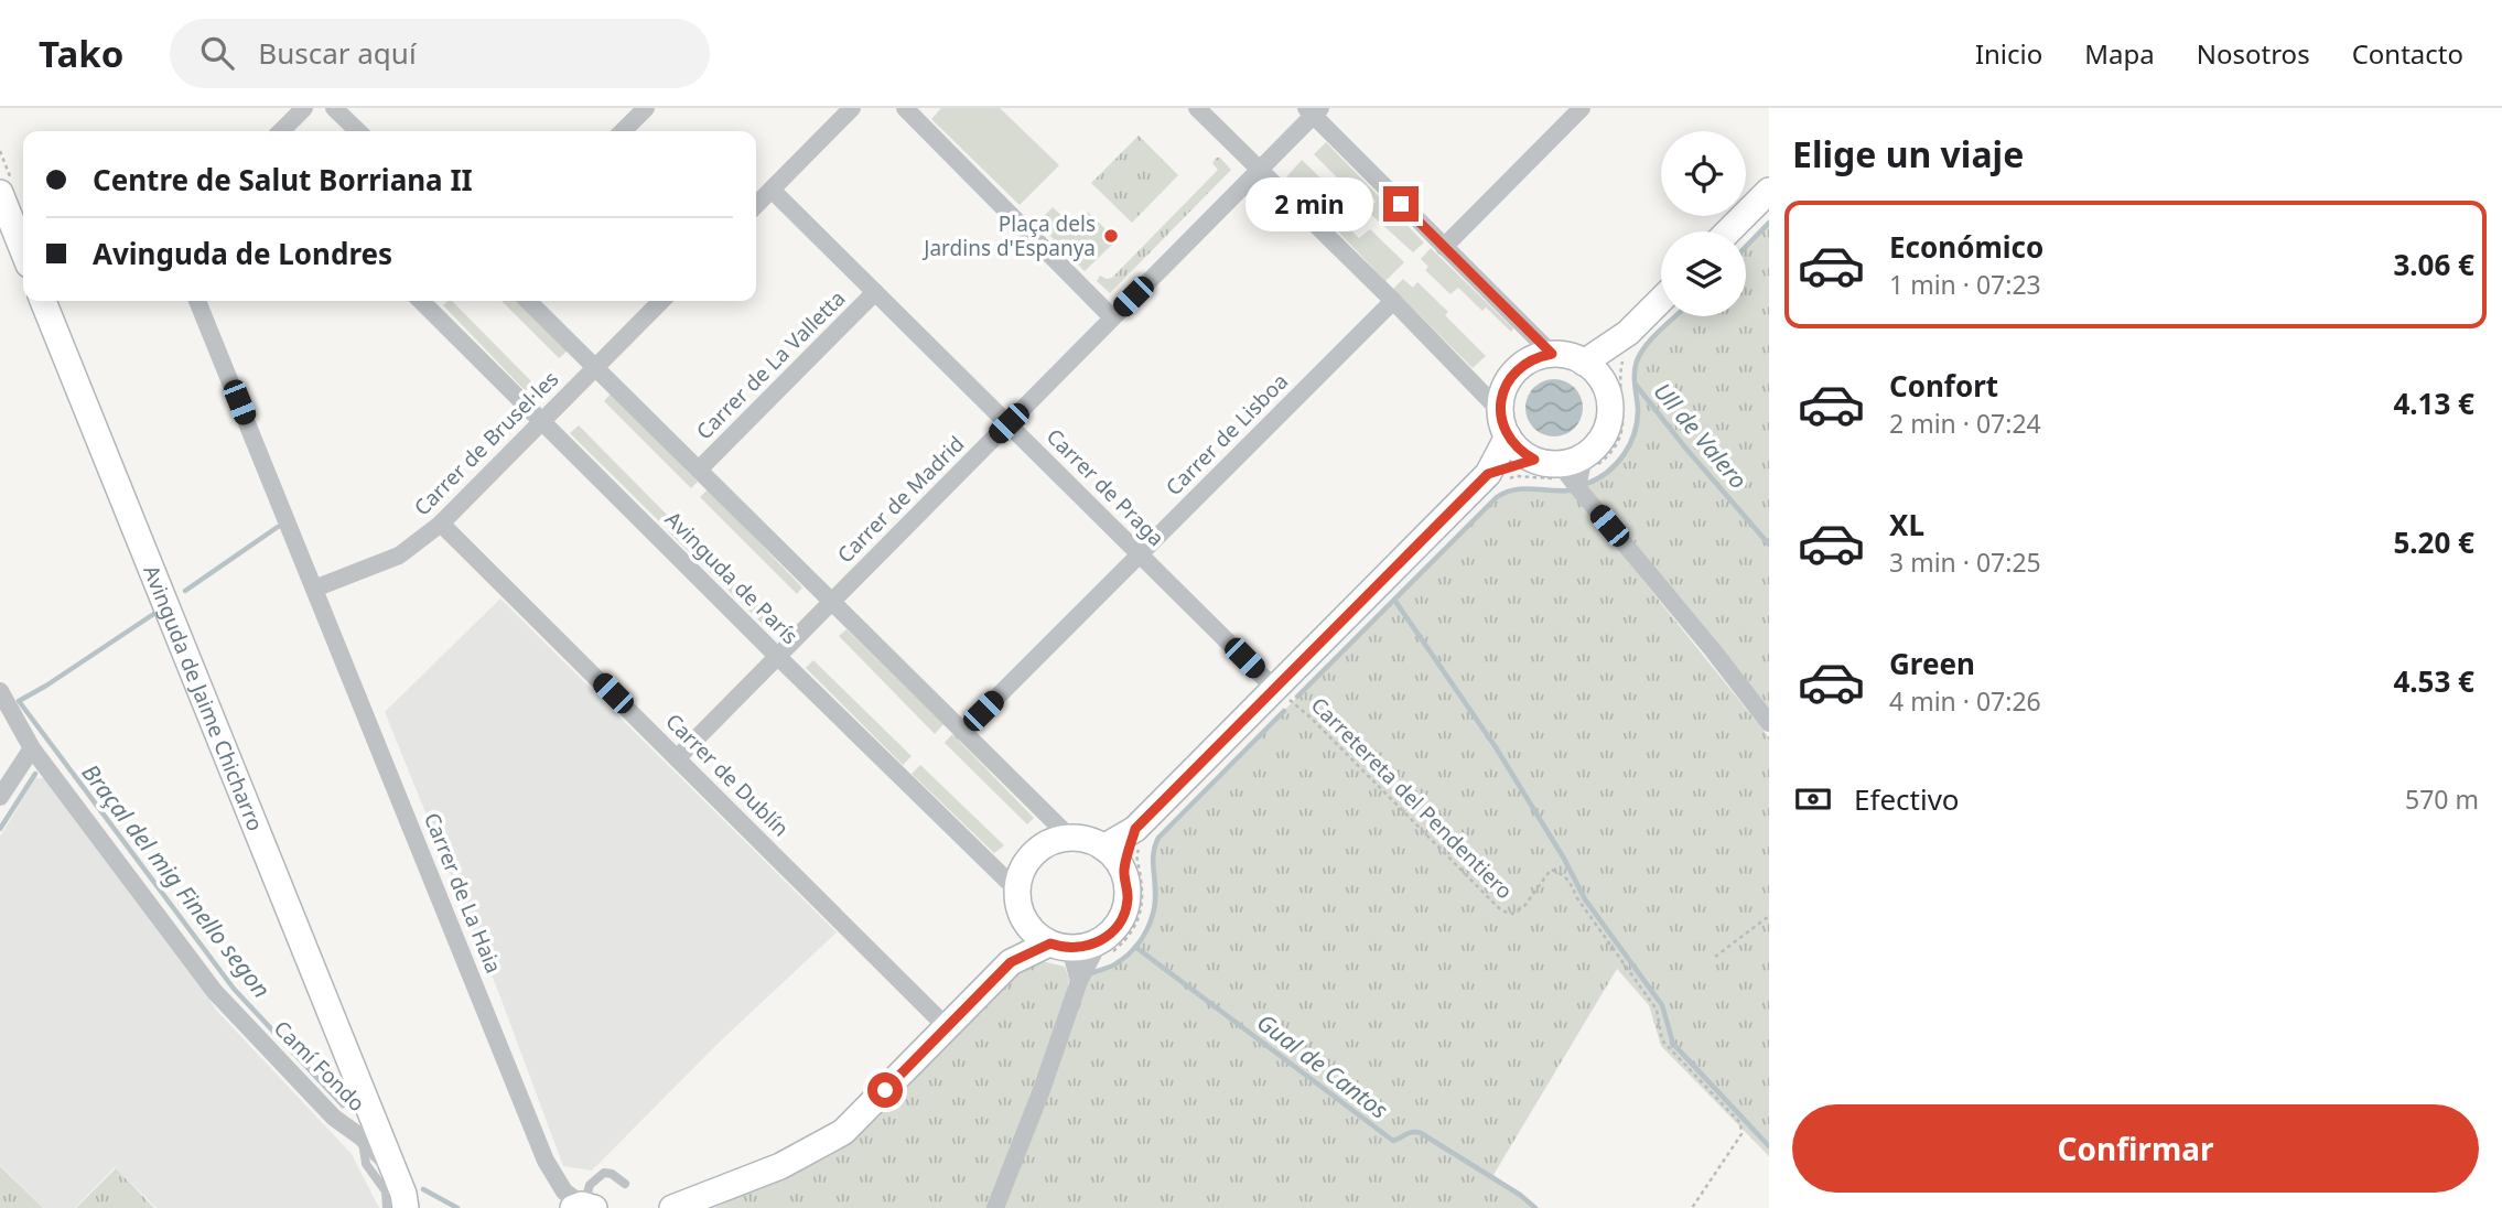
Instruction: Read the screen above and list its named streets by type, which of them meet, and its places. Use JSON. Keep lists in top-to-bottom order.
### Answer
{
  "streets": {
    "street": [
      "Carrer de La Valletta",
      "Carrer de Lisboa",
      "Carrer de Brusel·les",
      "Carrer de Praga",
      "Carrer de Madrid",
      "Avinguda de París",
      "Avinguda de Jaime Chicharro",
      "Carrer de Dublín",
      "Carrer de La Haia",
      "Camí Fondo"
    ],
    "path": ["Carretereta del Pendentiero"]
  },
  "crossings": [
    ["Carrer de La Valletta", "Carrer de Praga"],
    ["Carrer de Lisboa", "Carrer de Praga"],
    ["Carrer de Brusel·les", "Avinguda de París"],
    ["Carrer de Brusel·les", "Carrer de Dublín"],
    ["Carrer de Brusel·les", "Carrer de La Haia"],
    ["Carrer de Praga", "Carrer de Madrid"],
    ["Carrer de Praga", "Carretereta del Pendentiero"],
    ["Carrer de Madrid", "Avinguda de París"],
    ["Carrer de Madrid", "Carrer de Dublín"],
    ["Avinguda de Jaime Chicharro", "Camí Fondo"]
  ],
  "water": ["Ull de Valero", "Braçal del mig Finello segon", "Gual de Cantos"],
  "places": ["Plaça dels Jardins d'Espanya"],
  "page": {
    "header": "Tako",
    "search": "Buscar aquí",
    "nav": [
      "Inicio",
      "Mapa",
      "Nosotros",
      "Contacto"
    ],
    "heading": "Elige un viaje",
    "banner": ["Centre de Salut Borriana II", "Avinguda de Londres"],
    "bubble": "2 min",
    "list": [
      {
        "name": "Económico",
        "note": "1 min · 07:23",
        "value": "3.06 €"
      },
      {
        "name": "Confort",
        "note": "2 min · 07:24",
        "value": "4.13 €"
      },
      {
        "name": "XL",
        "note": "3 min · 07:25",
        "value": "5.20 €"
      },
      {
        "name": "Green",
        "note": "4 min · 07:26",
        "value": "4.53 €"
      }
    ],
    "pay": ["Efectivo", "570 m"],
    "buttons": "Confirmar"
  }
}
